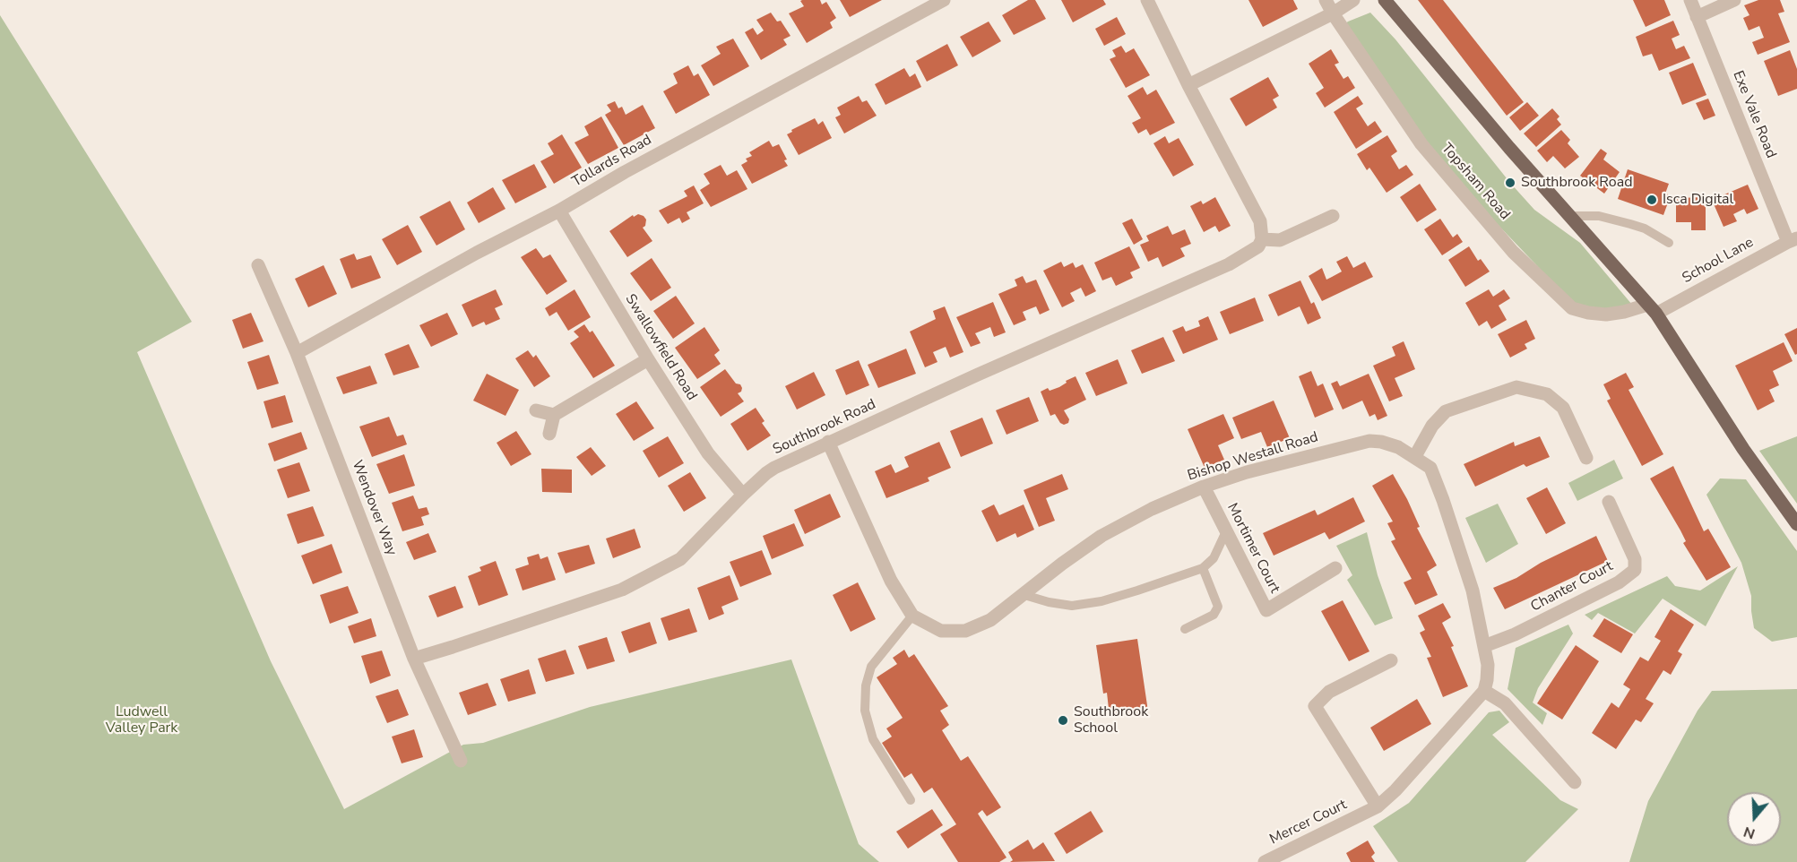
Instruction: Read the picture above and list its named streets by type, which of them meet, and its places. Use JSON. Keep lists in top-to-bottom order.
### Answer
{
  "streets": {
    "street": [
      "Exe Vale Road",
      "Tollards Road",
      "Topsham Road",
      "School Lane",
      "Swallowfield Road",
      "Southbrook Road",
      "Bishop Westall Road",
      "Wendover Way",
      "Mortimer Court",
      "Chanter Court",
      "Mercer Court"
    ]
  },
  "crossings": [
    ["Exe Vale Road", "School Lane"],
    ["Tollards Road", "Swallowfield Road"],
    ["Tollards Road", "Wendover Way"],
    ["Topsham Road", "School Lane"],
    ["Swallowfield Road", "Southbrook Road"],
    ["Southbrook Road", "Wendover Way"],
    ["Bishop Westall Road", "Mortimer Court"],
    ["Bishop Westall Road", "Chanter Court"]
  ],
  "parks": ["Ludwell Valley Park"],
  "places": ["Southbrook Road", "Isca Digital", "Southbrook School"],
  "north": "bottom"
}
